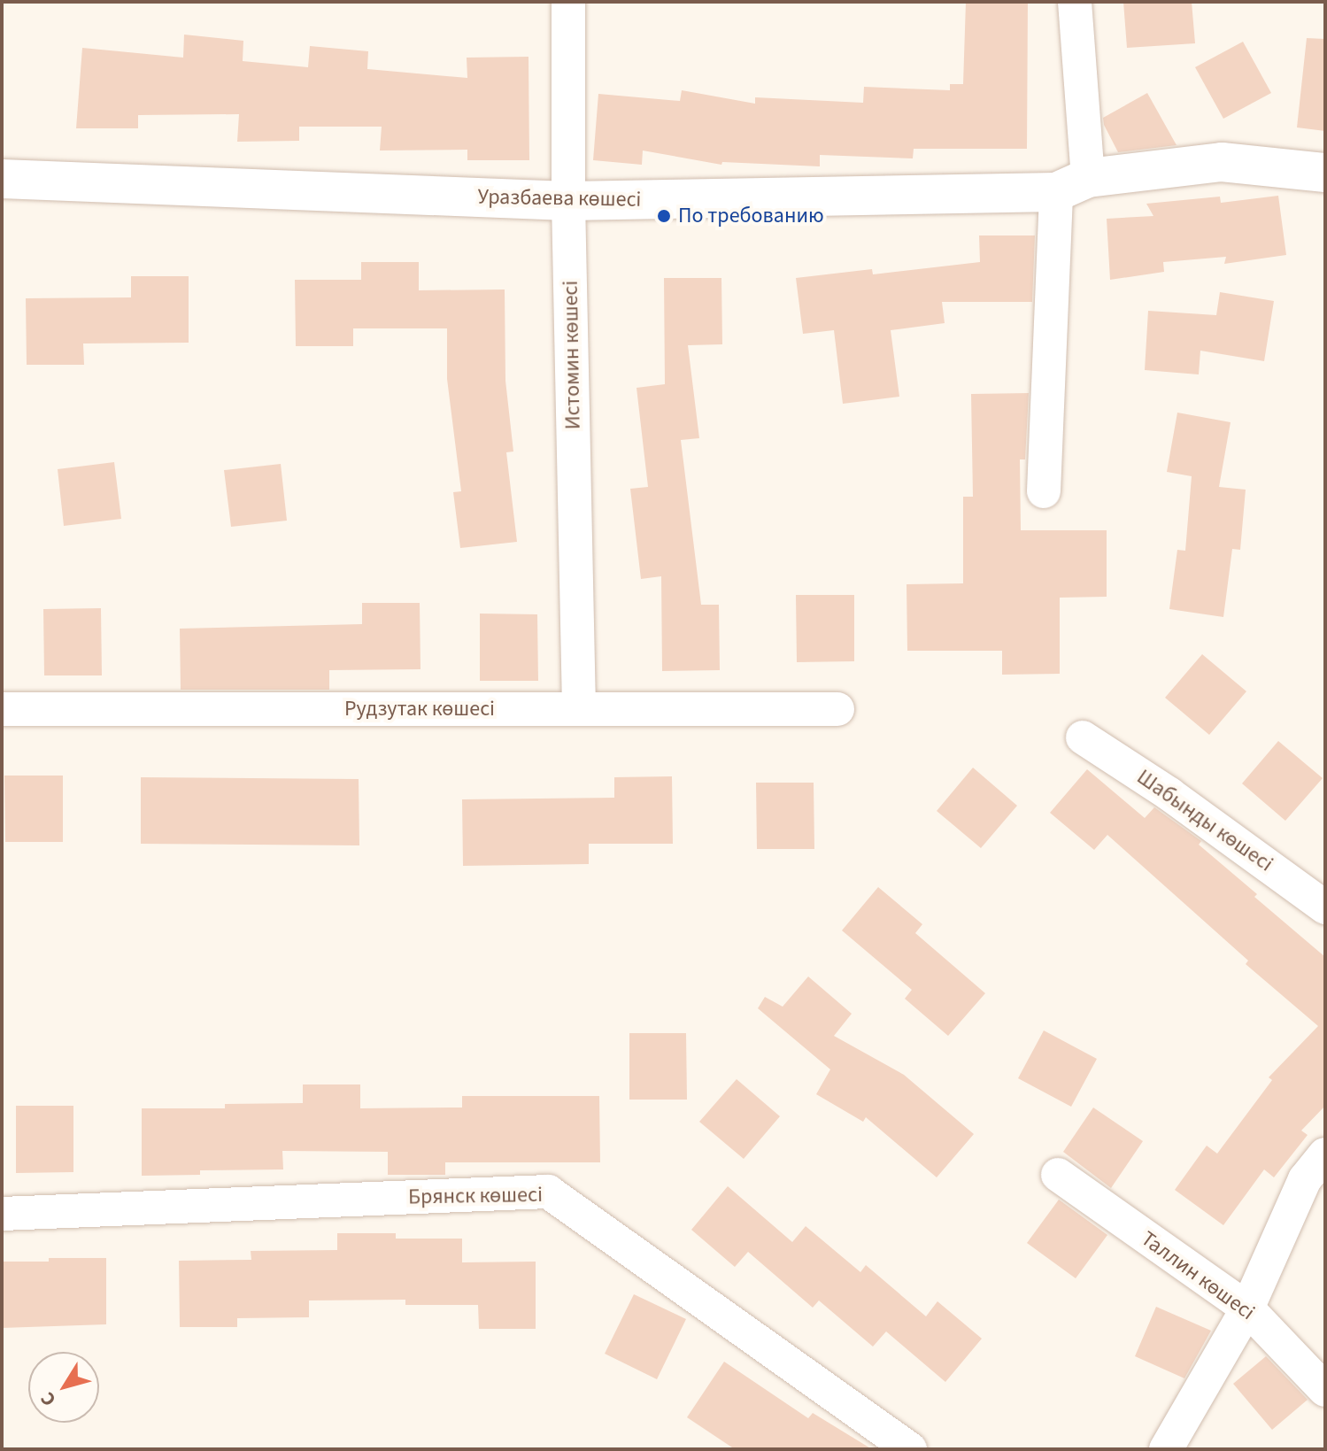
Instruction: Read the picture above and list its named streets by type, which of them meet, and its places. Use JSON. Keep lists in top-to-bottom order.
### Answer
{
  "streets": {
    "street": [
      "Уразбаева көшесі",
      "Истомин көшесі",
      "Рудзутак көшесі",
      "Шабынды көшесі",
      "Брянск көшесі",
      "Таллин көшесі"
    ]
  },
  "crossings": [
    ["Уразбаева көшесі", "Истомин көшесі"],
    ["Истомин көшесі", "Рудзутак көшесі"]
  ],
  "places": ["По требованию"],
  "north": "bottom left"
}
